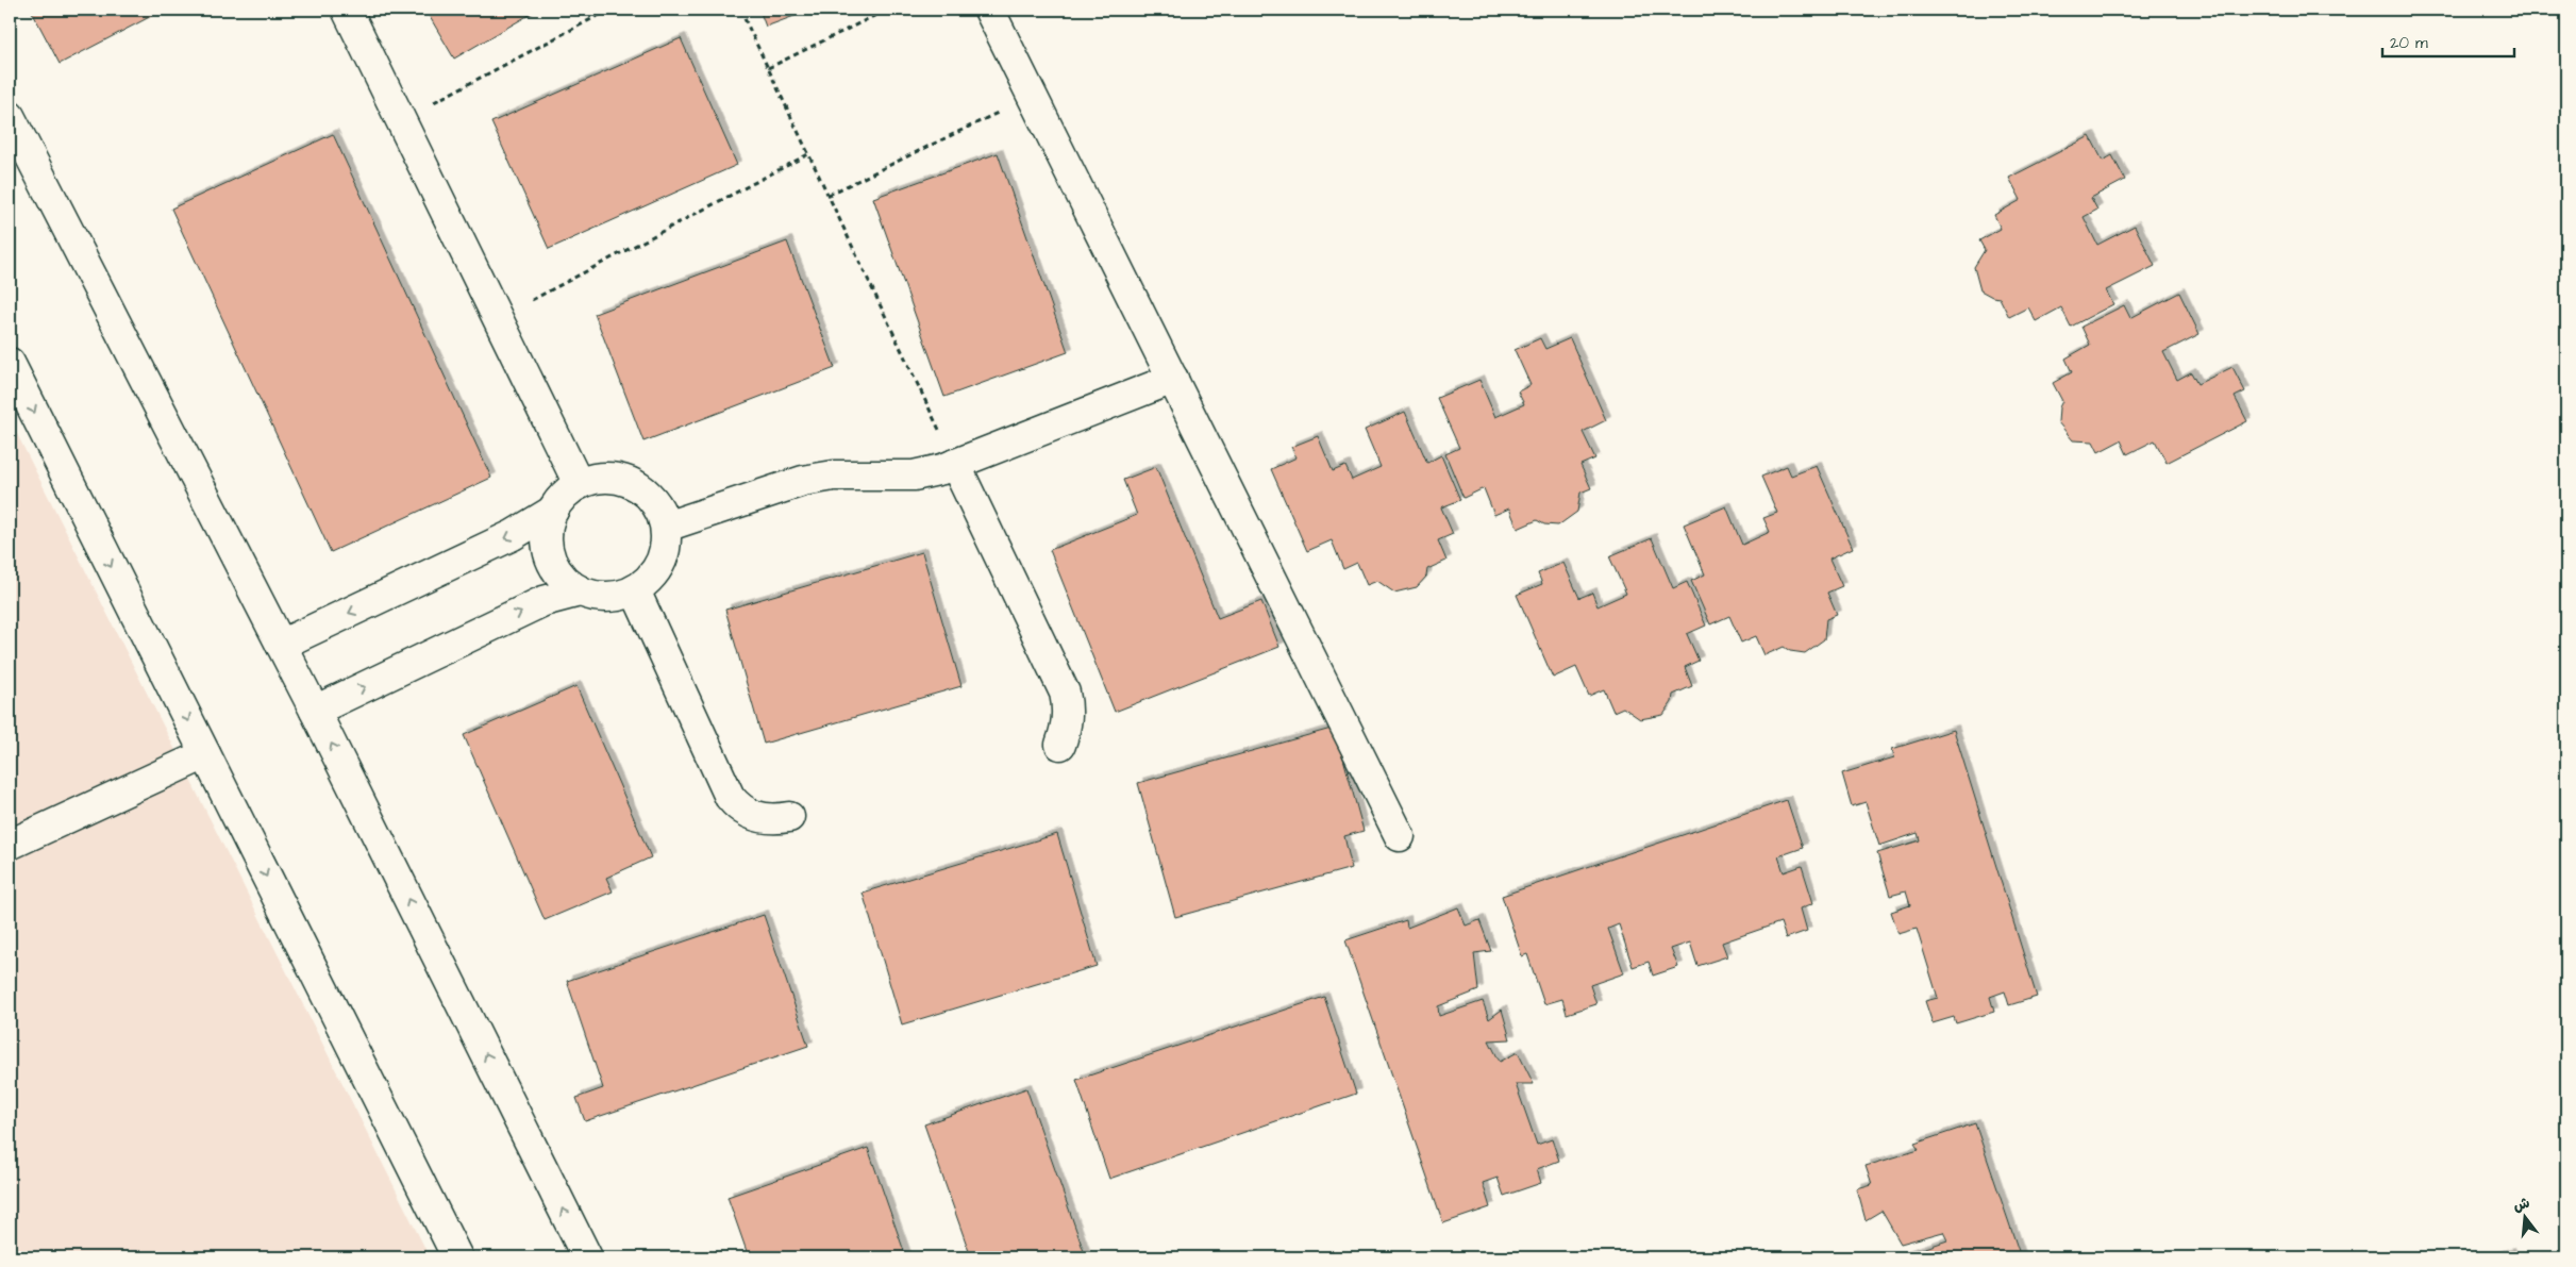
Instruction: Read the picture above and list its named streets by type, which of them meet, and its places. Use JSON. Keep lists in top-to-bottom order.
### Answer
{
  "scale_bar": "20 m",
  "north": "top"
}
